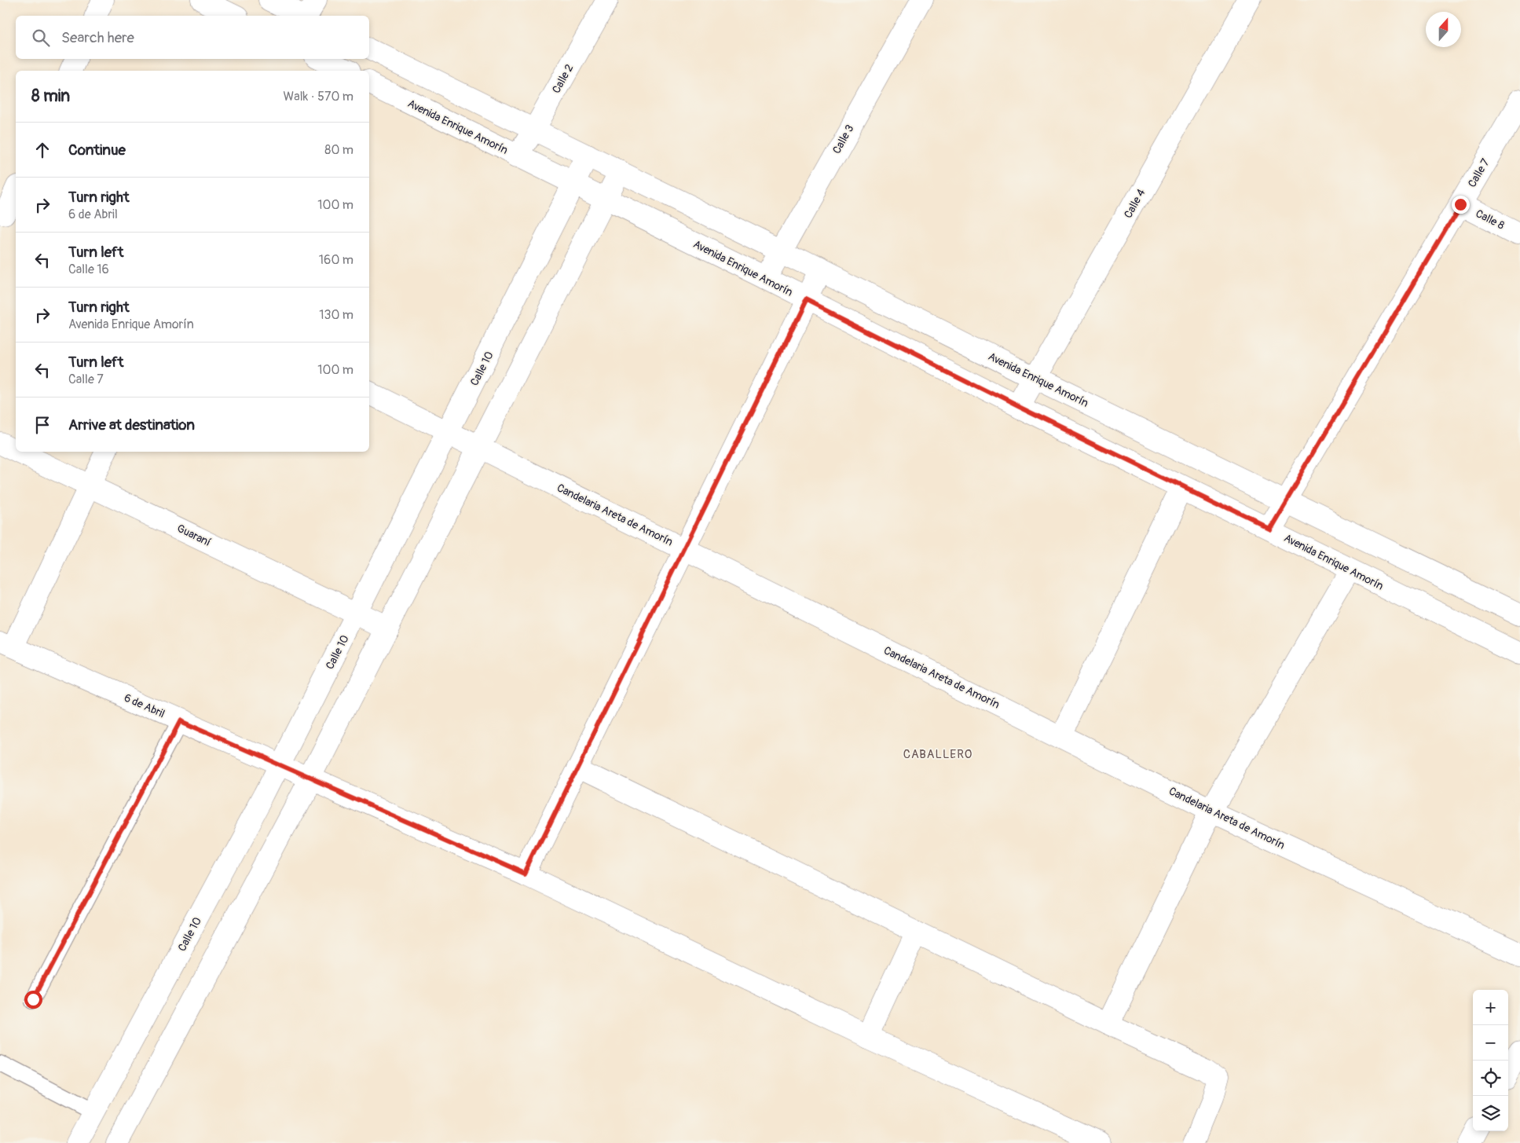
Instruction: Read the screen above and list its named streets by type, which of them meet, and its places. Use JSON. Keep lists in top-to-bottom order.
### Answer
{
  "streets": {
    "street": [
      "Calle 2",
      "Avenida Enrique Amorín",
      "Calle 3",
      "Calle 7",
      "Calle 4",
      "Calle 8",
      "Calle 10",
      "Candelaria Areta de Amorín",
      "Guaraní",
      "6 de Abril"
    ]
  },
  "crossings": [
    ["Calle 2", "Avenida Enrique Amorín"],
    ["Avenida Enrique Amorín", "Calle 3"],
    ["Avenida Enrique Amorín", "Calle 7"],
    ["Avenida Enrique Amorín", "Calle 4"],
    ["Avenida Enrique Amorín", "Calle 10"],
    ["Calle 7", "Calle 8"],
    ["Calle 10", "Candelaria Areta de Amorín"],
    ["Calle 10", "Guaraní"],
    ["Calle 10", "6 de Abril"]
  ],
  "districts": ["CABALLERO"],
  "north": "top",
  "page": {
    "search": "Search here",
    "heading": ["8 min", "Walk · 570 m"],
    "list": [
      ["Continue", "80 m"],
      ["Turn right", "6 de Abril", "100 m"],
      ["Turn left", "Calle 16", "160 m"],
      ["Turn right", "Avenida Enrique Amorín", "130 m"],
      ["Turn left", "Calle 7", "100 m"],
      "Arrive at destination"
    ],
    "map_buttons": ["+", "−"]
  }
}
